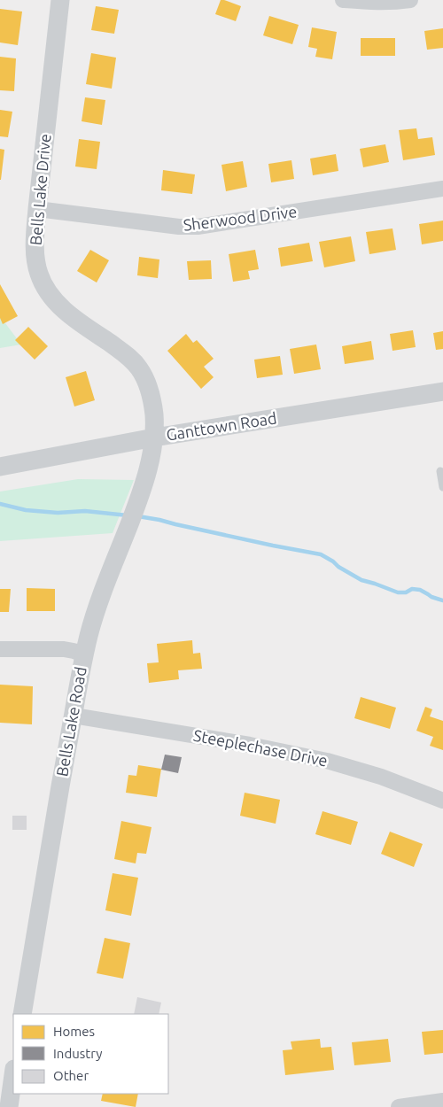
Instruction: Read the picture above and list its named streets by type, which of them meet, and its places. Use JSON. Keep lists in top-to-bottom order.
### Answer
{
  "streets": {
    "street": [
      "Bells Lake Drive",
      "Sherwood Drive",
      "Ganttown Road",
      "Bells Lake Road",
      "Steeplechase Drive"
    ]
  },
  "crossings": [
    ["Bells Lake Drive", "Sherwood Drive"],
    ["Bells Lake Drive", "Ganttown Road"],
    ["Bells Lake Drive", "Bells Lake Road"],
    ["Ganttown Road", "Bells Lake Road"],
    ["Bells Lake Road", "Steeplechase Drive"]
  ],
  "legend": ["Homes", "Industry", "Other"]
}
